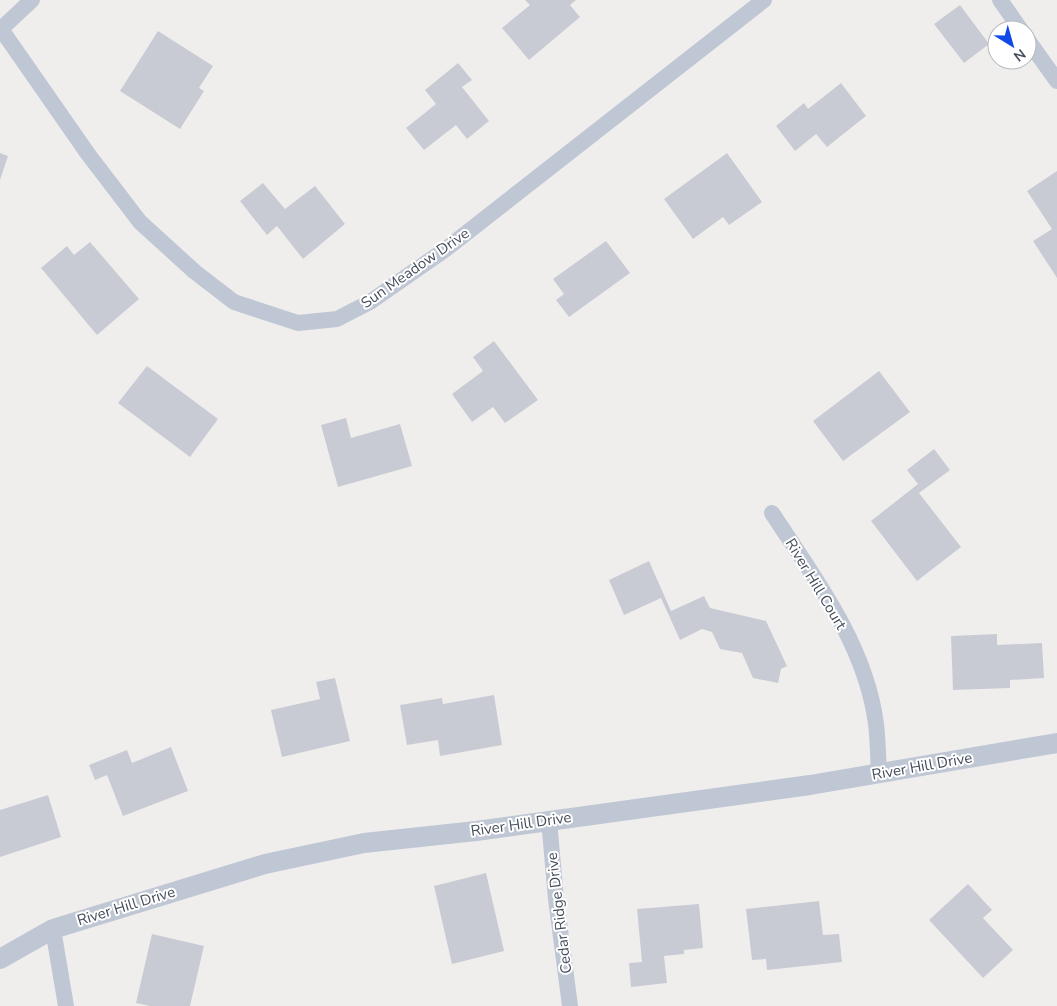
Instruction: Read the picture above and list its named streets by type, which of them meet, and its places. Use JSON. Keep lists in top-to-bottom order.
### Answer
{
  "streets": {
    "street": [
      "Sun Meadow Drive",
      "River Hill Court",
      "River Hill Drive",
      "Cedar Ridge Drive"
    ]
  },
  "crossings": [
    ["River Hill Court", "River Hill Drive"],
    ["River Hill Drive", "Cedar Ridge Drive"]
  ],
  "north": "bottom right"
}
